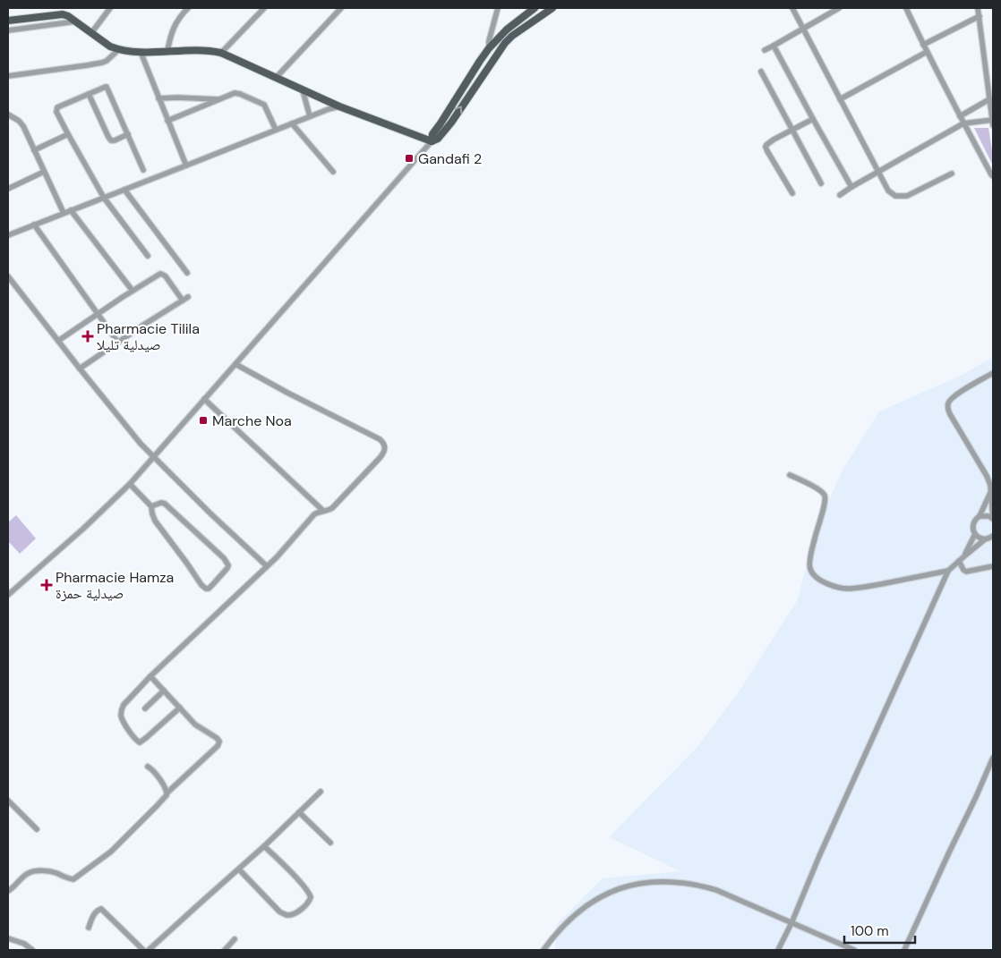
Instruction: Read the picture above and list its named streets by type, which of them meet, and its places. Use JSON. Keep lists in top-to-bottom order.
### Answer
{
  "places": {
    "transit": ["Gandafi 2", "Marche Noa"],
    "health": ["Pharmacie Tilila صيدلية تليلا", "Pharmacie Hamza صيدلية حمزة"]
  },
  "scale_bar": "100 m"
}
